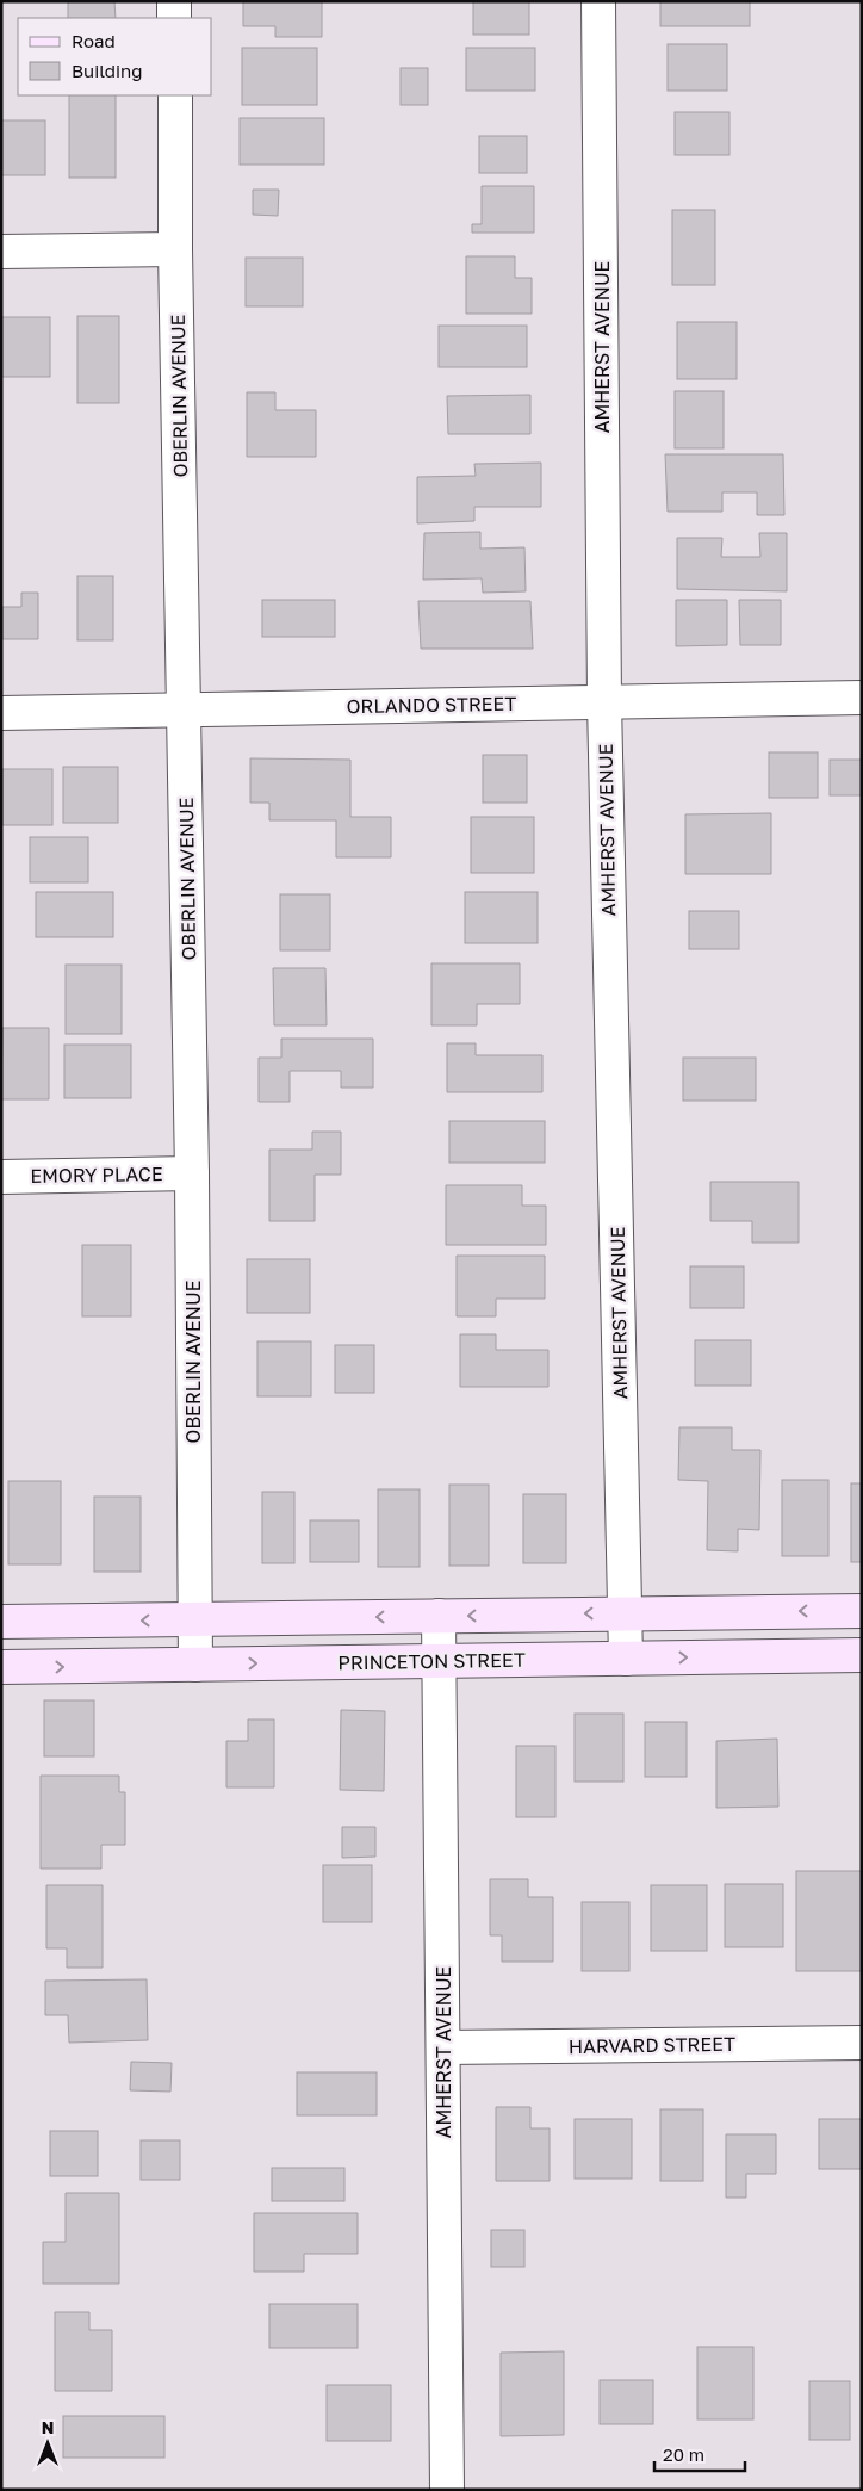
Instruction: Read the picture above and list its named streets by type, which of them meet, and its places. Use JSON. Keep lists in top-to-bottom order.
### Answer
{
  "streets": {
    "main road": ["PRINCETON STREET"],
    "street": [
      "AMHERST AVENUE",
      "OBERLIN AVENUE",
      "ORLANDO STREET",
      "EMORY PLACE",
      "HARVARD STREET"
    ]
  },
  "crossings": [
    ["AMHERST AVENUE", "ORLANDO STREET"],
    ["AMHERST AVENUE", "PRINCETON STREET"],
    ["AMHERST AVENUE", "HARVARD STREET"],
    ["OBERLIN AVENUE", "ORLANDO STREET"],
    ["OBERLIN AVENUE", "EMORY PLACE"],
    ["OBERLIN AVENUE", "PRINCETON STREET"]
  ],
  "legend": ["Road", "Building"],
  "scale_bar": "20 m",
  "north": "top"
}
